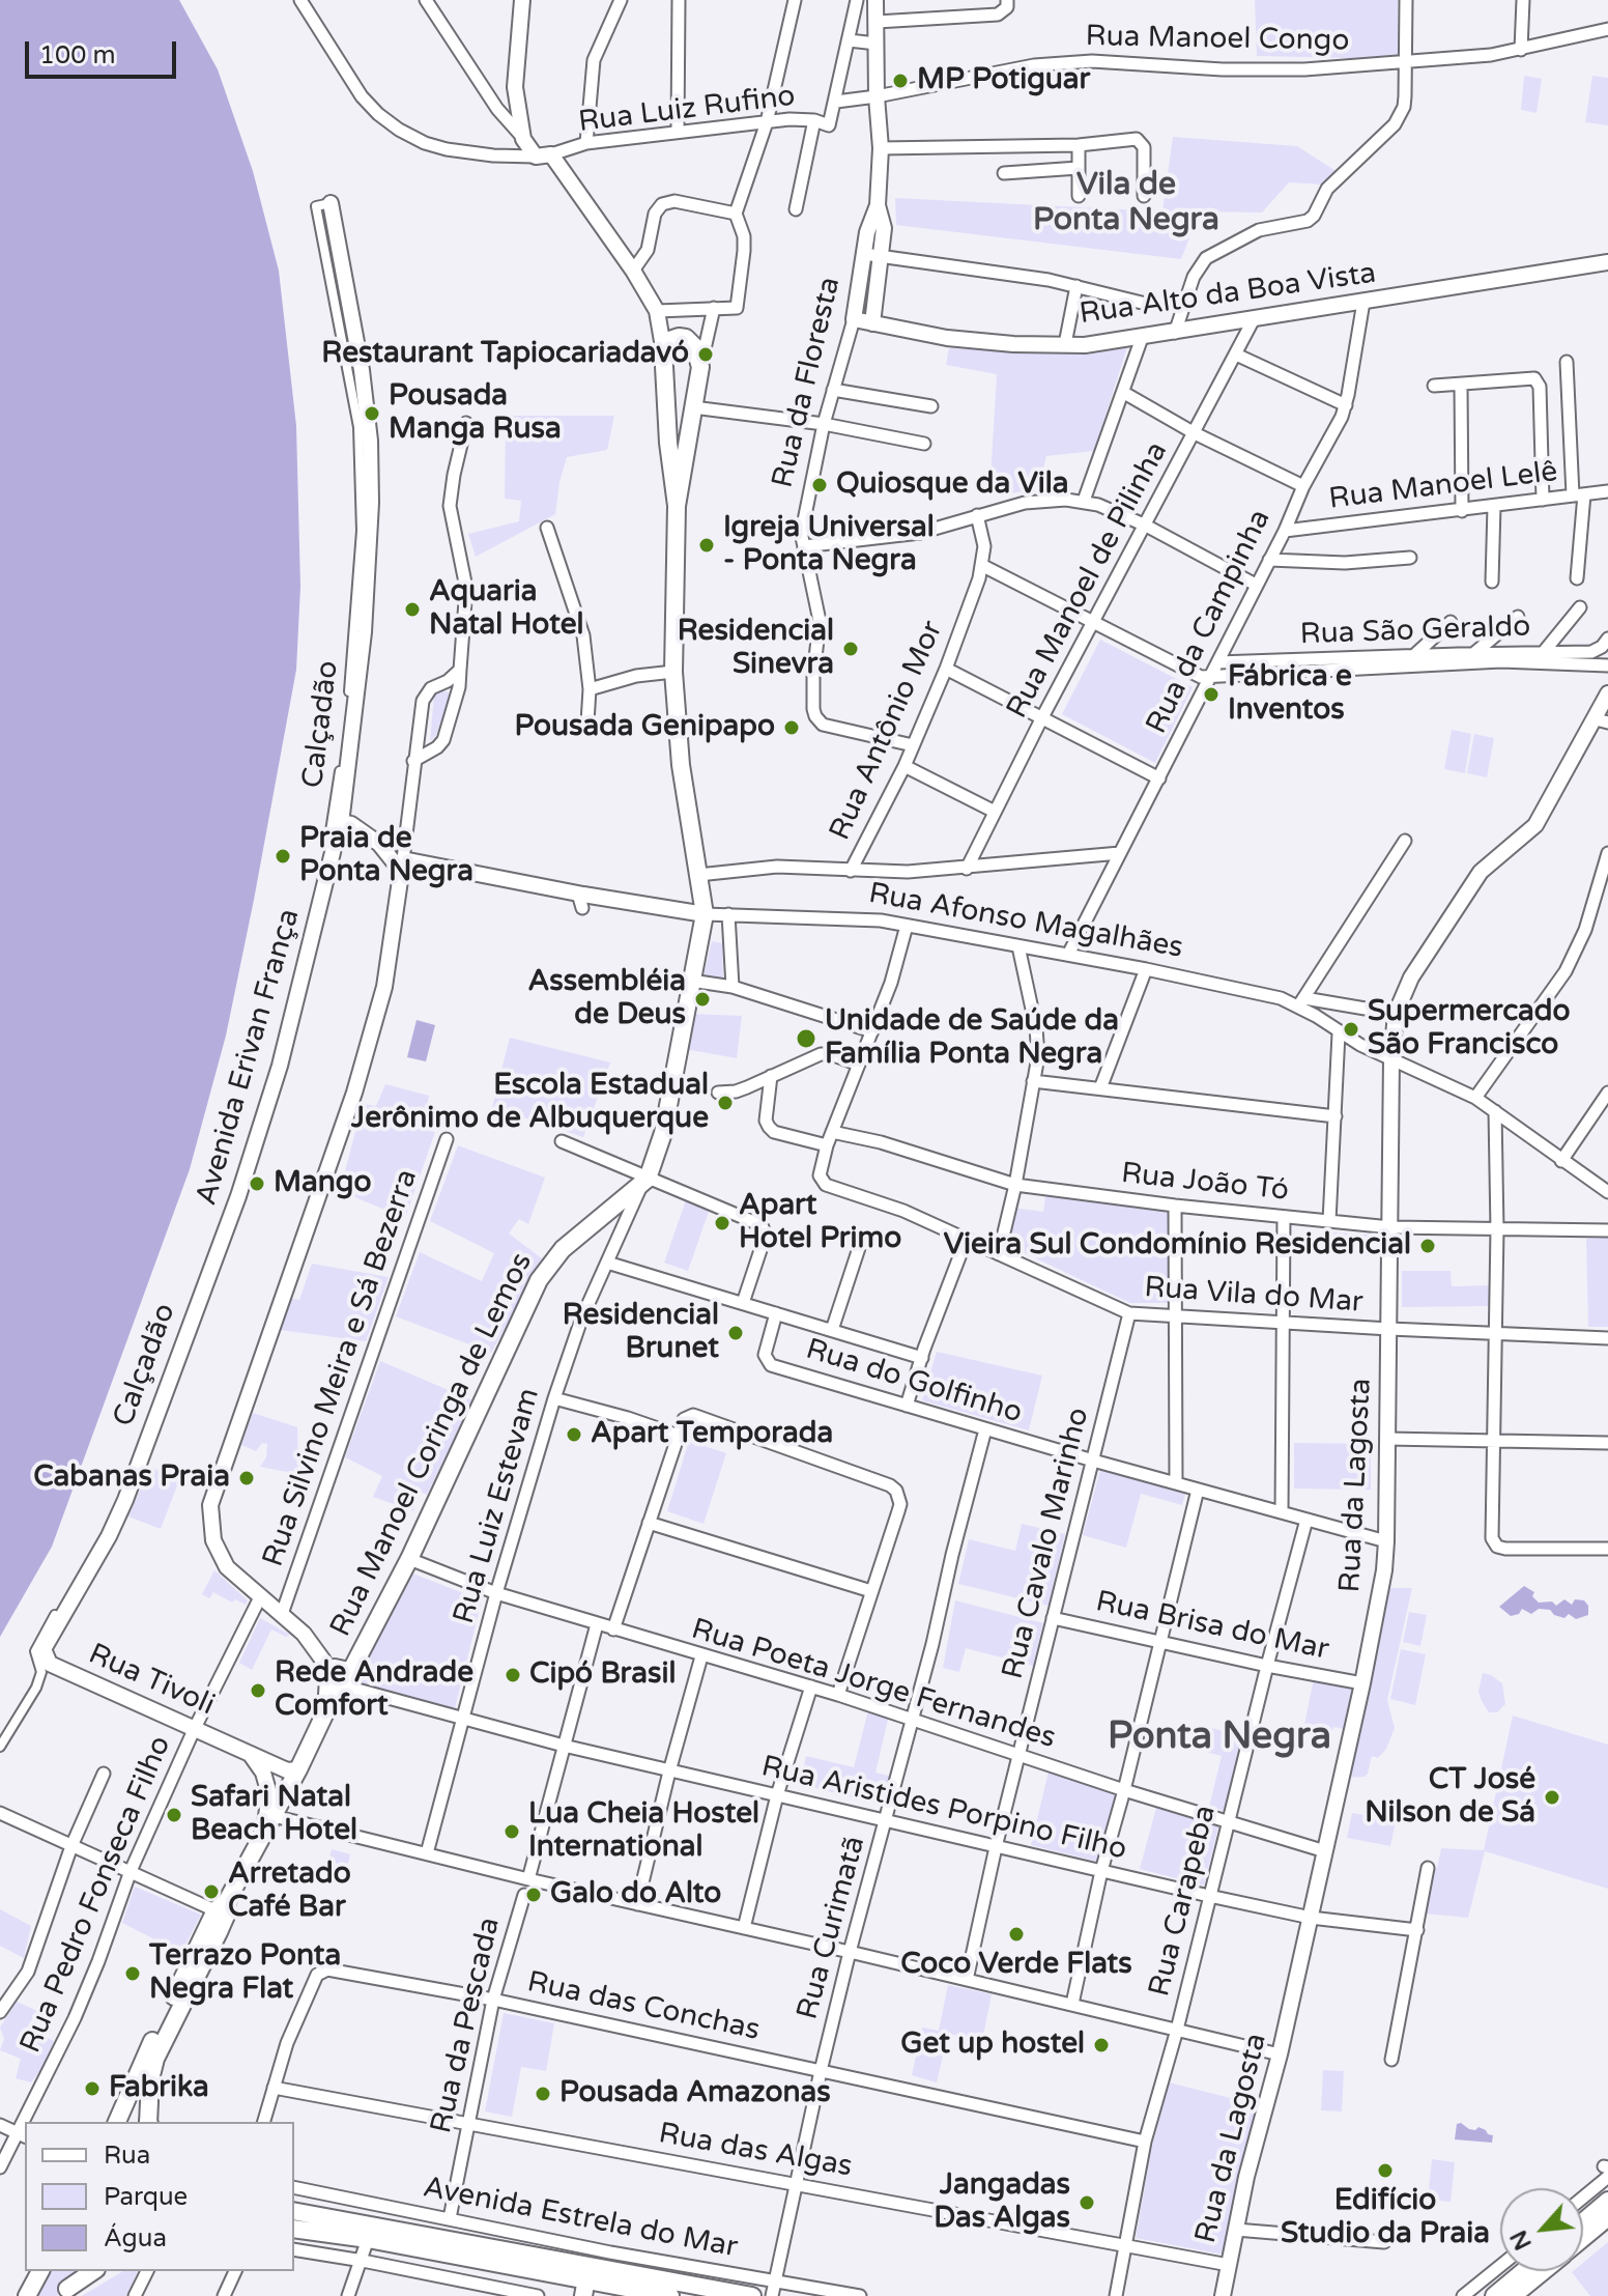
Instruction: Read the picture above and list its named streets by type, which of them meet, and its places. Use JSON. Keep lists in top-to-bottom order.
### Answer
{
  "streets": {
    "main road": ["Rua Manoel Coringa de Lemos"],
    "street": [
      "Rua Manoel Congo",
      "Rua Luiz Rufino",
      "Rua Alto da Boa Vista",
      "Rua da Floresta",
      "Rua Manoel Lelê",
      "Rua Manoel de Pilinha",
      "Rua da Campinha",
      "Rua São Geraldo",
      "Calçadão",
      "Rua Antônio Mor",
      "Rua Afonso Magalhães",
      "Avenida Erivan França",
      "Rua João Tó",
      "Rua Vila do Mar",
      "Rua Silvino Meira e Sá Bezerra",
      "Rua do Golfinho",
      "Rua da Lagosta",
      "Rua Luiz Estevam",
      "Rua Cavalo Marinho",
      "Rua Brisa do Mar",
      "Rua Tivoli",
      "Rua Poeta Jorge Fernandes",
      "Rua Aristides Porpino Filho",
      "Rua Pedro Fonseca Filho",
      "Rua Carapeba",
      "Rua Curimatã",
      "Rua das Conchas",
      "Rua da Pescada",
      "Rua das Algas",
      "Avenida Estrela do Mar"
    ]
  },
  "crossings": [
    ["Rua Manoel Congo", "Rua Luiz Rufino"],
    ["Rua Manoel Congo", "Rua da Floresta"],
    ["Rua Alto da Boa Vista", "Rua da Floresta"],
    ["Rua Alto da Boa Vista", "Rua Manoel de Pilinha"],
    ["Rua Alto da Boa Vista", "Rua da Campinha"],
    ["Rua da Floresta", "Rua Antônio Mor"],
    ["Rua Manoel Lelê", "Rua da Campinha"],
    ["Rua da Campinha", "Rua São Geraldo"],
    ["Rua da Campinha", "Rua Afonso Magalhães"],
    ["Calçadão", "Avenida Erivan França"],
    ["Rua Afonso Magalhães", "Rua da Lagosta"],
    ["Avenida Erivan França", "Rua Tivoli"],
    ["Rua João Tó", "Rua da Lagosta"],
    ["Rua Vila do Mar", "Rua da Lagosta"],
    ["Rua Vila do Mar", "Rua Cavalo Marinho"],
    ["Rua do Golfinho", "Rua da Lagosta"],
    ["Rua do Golfinho", "Rua Cavalo Marinho"],
    ["Rua do Golfinho", "Rua Carapeba"],
    ["Rua do Golfinho", "Rua Curimatã"],
    ["Rua Manoel Coringa de Lemos", "Rua Luiz Estevam"],
    ["Rua Manoel Coringa de Lemos", "Rua Poeta Jorge Fernandes"],
    ["Rua Manoel Coringa de Lemos", "Rua Aristides Porpino Filho"],
    ["Rua da Lagosta", "Rua Brisa do Mar"],
    ["Rua da Lagosta", "Rua Poeta Jorge Fernandes"],
    ["Rua da Lagosta", "Rua Aristides Porpino Filho"],
    ["Rua da Lagosta", "Rua das Algas"],
    ["Rua Luiz Estevam", "Rua Poeta Jorge Fernandes"],
    ["Rua Luiz Estevam", "Rua Aristides Porpino Filho"],
    ["Rua Cavalo Marinho", "Rua Brisa do Mar"],
    ["Rua Cavalo Marinho", "Rua Poeta Jorge Fernandes"],
    ["Rua Cavalo Marinho", "Rua Aristides Porpino Filho"],
    ["Rua Brisa do Mar", "Rua Carapeba"],
    ["Rua Tivoli", "Rua Pedro Fonseca Filho"],
    ["Rua Poeta Jorge Fernandes", "Rua Carapeba"],
    ["Rua Poeta Jorge Fernandes", "Rua Curimatã"],
    ["Rua Aristides Porpino Filho", "Rua Carapeba"],
    ["Rua Aristides Porpino Filho", "Rua Curimatã"],
    ["Rua Carapeba", "Rua das Conchas"],
    ["Rua Carapeba", "Rua das Algas"],
    ["Rua Curimatã", "Rua das Conchas"],
    ["Rua Curimatã", "Rua das Algas"],
    ["Rua Curimatã", "Avenida Estrela do Mar"],
    ["Rua das Conchas", "Rua da Pescada"],
    ["Rua das Conchas", "Rua das Algas"],
    ["Rua da Pescada", "Rua das Algas"],
    ["Rua da Pescada", "Avenida Estrela do Mar"]
  ],
  "districts": ["Vila de Ponta Negra", "Ponta Negra"],
  "places": [
    "MP Potiguar",
    "Restaurant Tapiocariadavó",
    "Pousada Manga Rusa",
    "Quiosque da Vila",
    "Igreja Universal - Ponta Negra",
    "Aquaria Natal Hotel",
    "Residencial Sinevra",
    "Fábrica e Inventos",
    "Pousada Genipapo",
    "Praia de Ponta Negra",
    "Assembléia de Deus",
    "Supermercado São Francisco",
    "Unidade de Saúde da Família Ponta Negra",
    "Escola Estadual Jerônimo de Albuquerque",
    "Mango",
    "Apart Hotel Primo",
    "Vieira Sul Condomínio Residencial",
    "Residencial Brunet",
    "Apart Temporada",
    "Cabanas Praia",
    "Cipó Brasil",
    "Rede Andrade Comfort",
    "CT José Nilson de Sá",
    "Safari Natal Beach Hotel",
    "Lua Cheia Hostel International",
    "Arretado Café Bar",
    "Galo do Alto",
    "Coco Verde Flats",
    "Terrazo Ponta Negra Flat",
    "Get up hostel",
    "Fabrika",
    "Pousada Amazonas",
    "Edifício Studio da Praia",
    "Jangadas Das Algas"
  ],
  "legend": ["Rua", "Parque", "Água"],
  "scale_bar": "100 m",
  "north": "bottom left"
}
